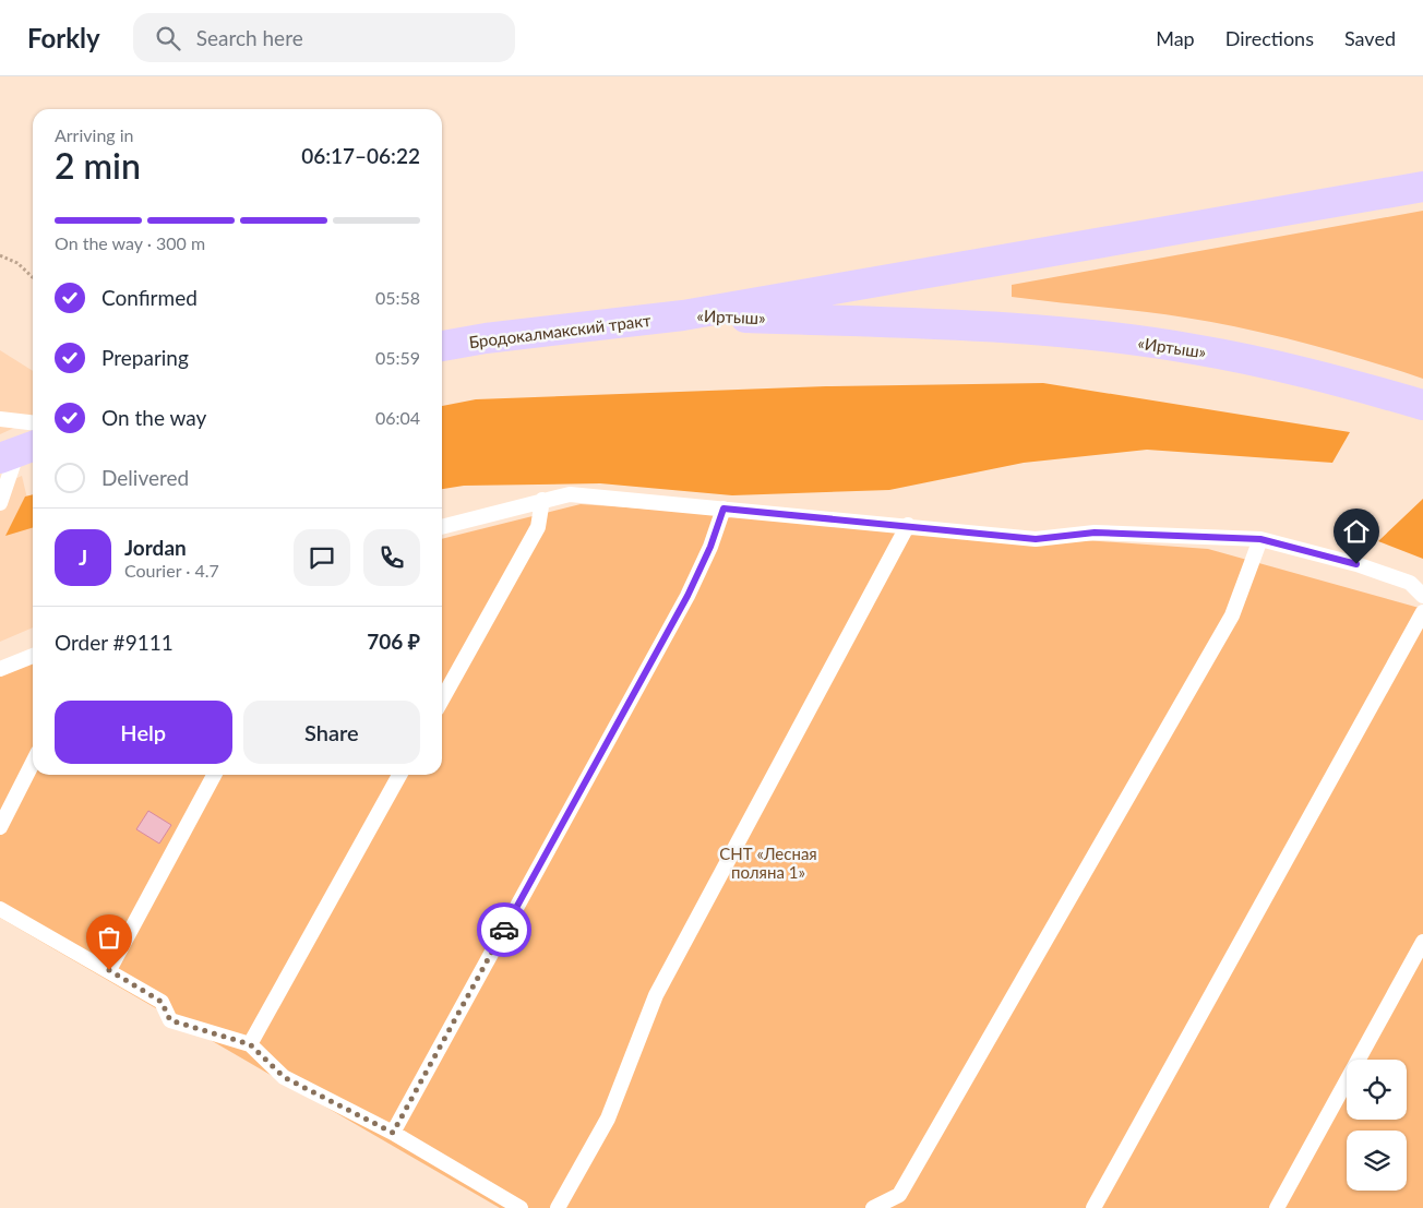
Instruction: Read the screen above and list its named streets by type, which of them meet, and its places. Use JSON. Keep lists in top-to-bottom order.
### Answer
{
  "streets": {
    "main road": ["«Иртыш»", "Бродокалмакский тракт"]
  },
  "crossings": [
    ["«Иртыш»", "Бродокалмакский тракт"]
  ],
  "parks": ["СНТ «Лесная поляна 1»"],
  "page": {
    "header": "Forkly",
    "search": "Search here",
    "nav": ["Map", "Directions", "Saved"],
    "heading": ["2 min", "Arriving in", "06:17–06:22"],
    "panel": [
      "Jordan",
      "Courier · 4.7",
      "Order #9111",
      "706 ₽"
    ],
    "bar": "On the way · 300 m",
    "list": [
      ["Confirmed", "05:58"],
      ["Preparing", "05:59"],
      ["On the way", "06:04"],
      "Delivered"
    ],
    "round": "J",
    "buttons": ["Help", "Share"]
  }
}
